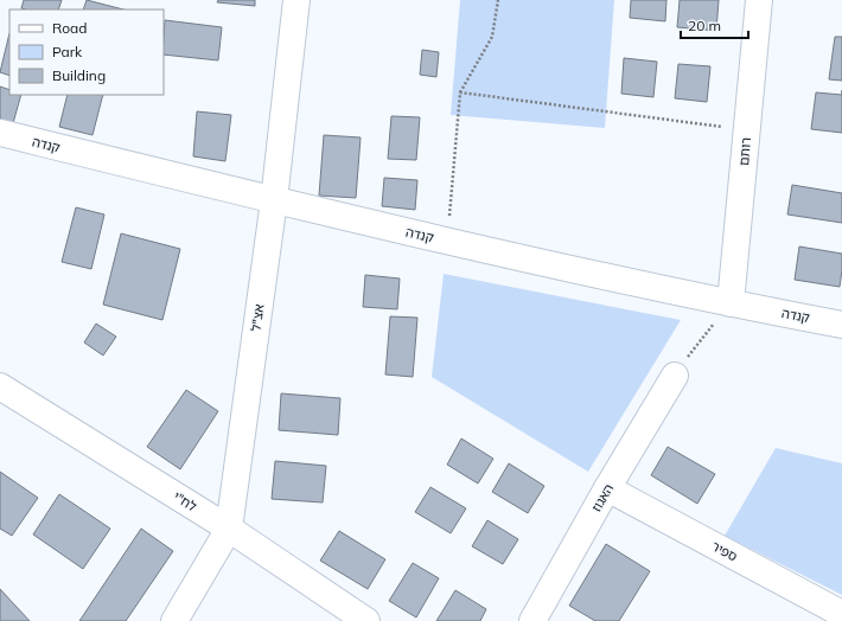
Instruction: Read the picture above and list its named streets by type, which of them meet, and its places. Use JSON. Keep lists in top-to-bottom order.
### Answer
{
  "streets": {
    "street": [
      "קנדה",
      "רותם",
      "אצ\"ל",
      "האגוז",
      "לח\"י",
      "ספיר"
    ]
  },
  "crossings": [
    ["קנדה", "רותם"],
    ["קנדה", "אצ\"ל"],
    ["אצ\"ל", "לח\"י"],
    ["האגוז", "ספיר"]
  ],
  "legend": ["Road", "Park", "Building"],
  "scale_bar": "20 m"
}
